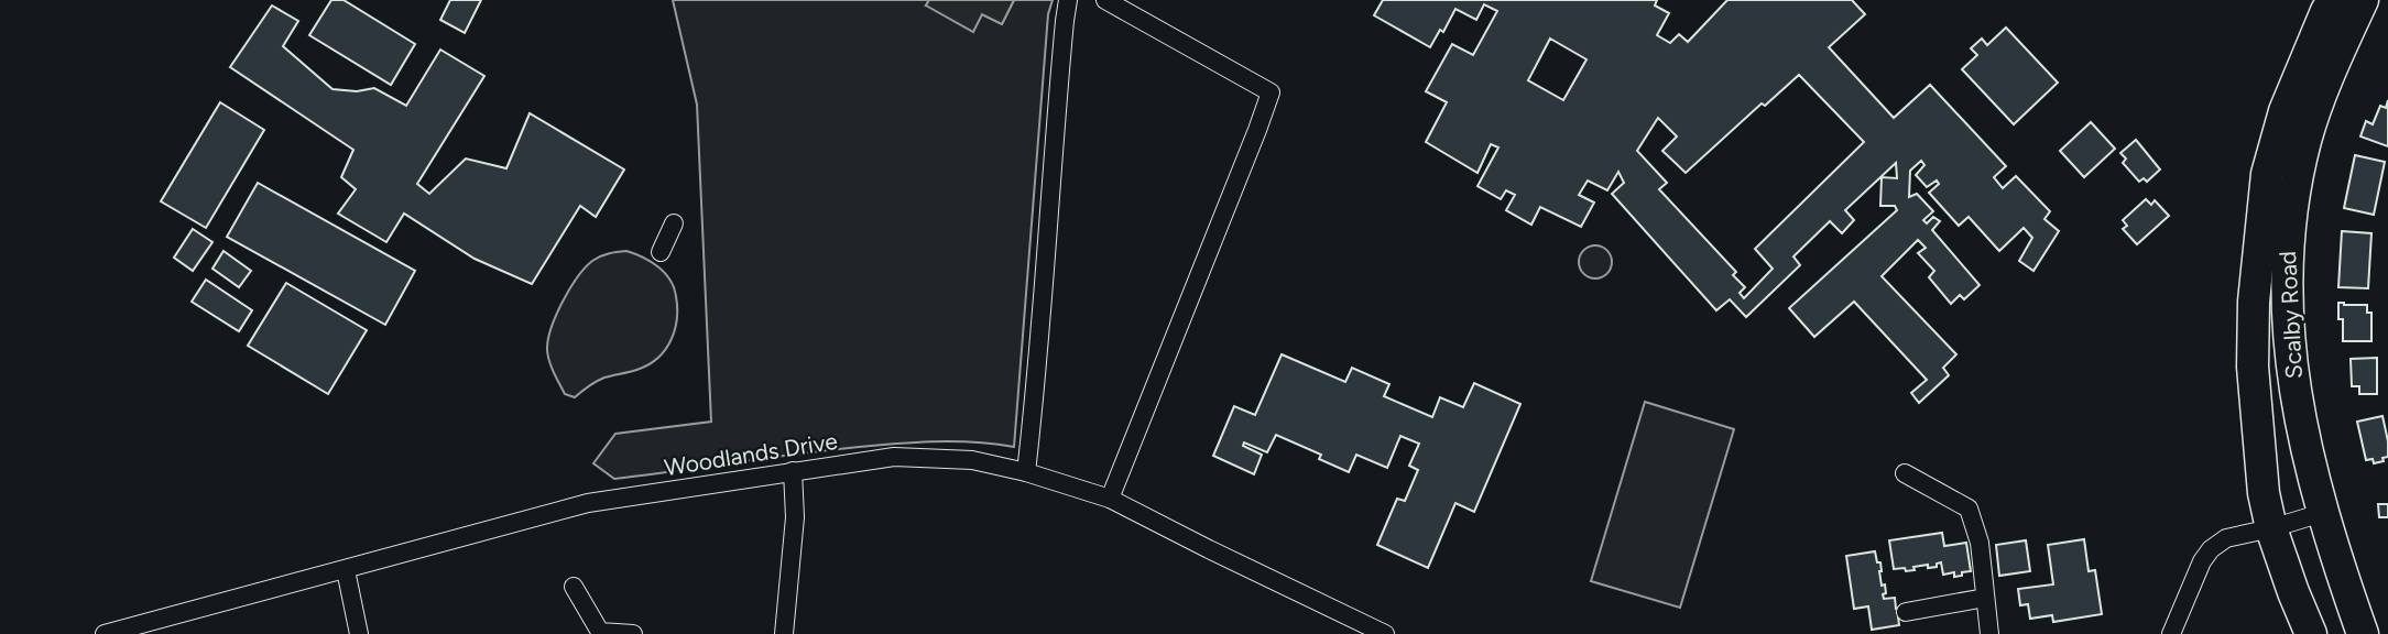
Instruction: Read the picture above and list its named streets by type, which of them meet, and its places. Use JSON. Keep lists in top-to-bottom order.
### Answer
{
  "streets": {
    "highway": ["Scalby Road"],
    "street": ["Woodlands Drive"]
  }
}
